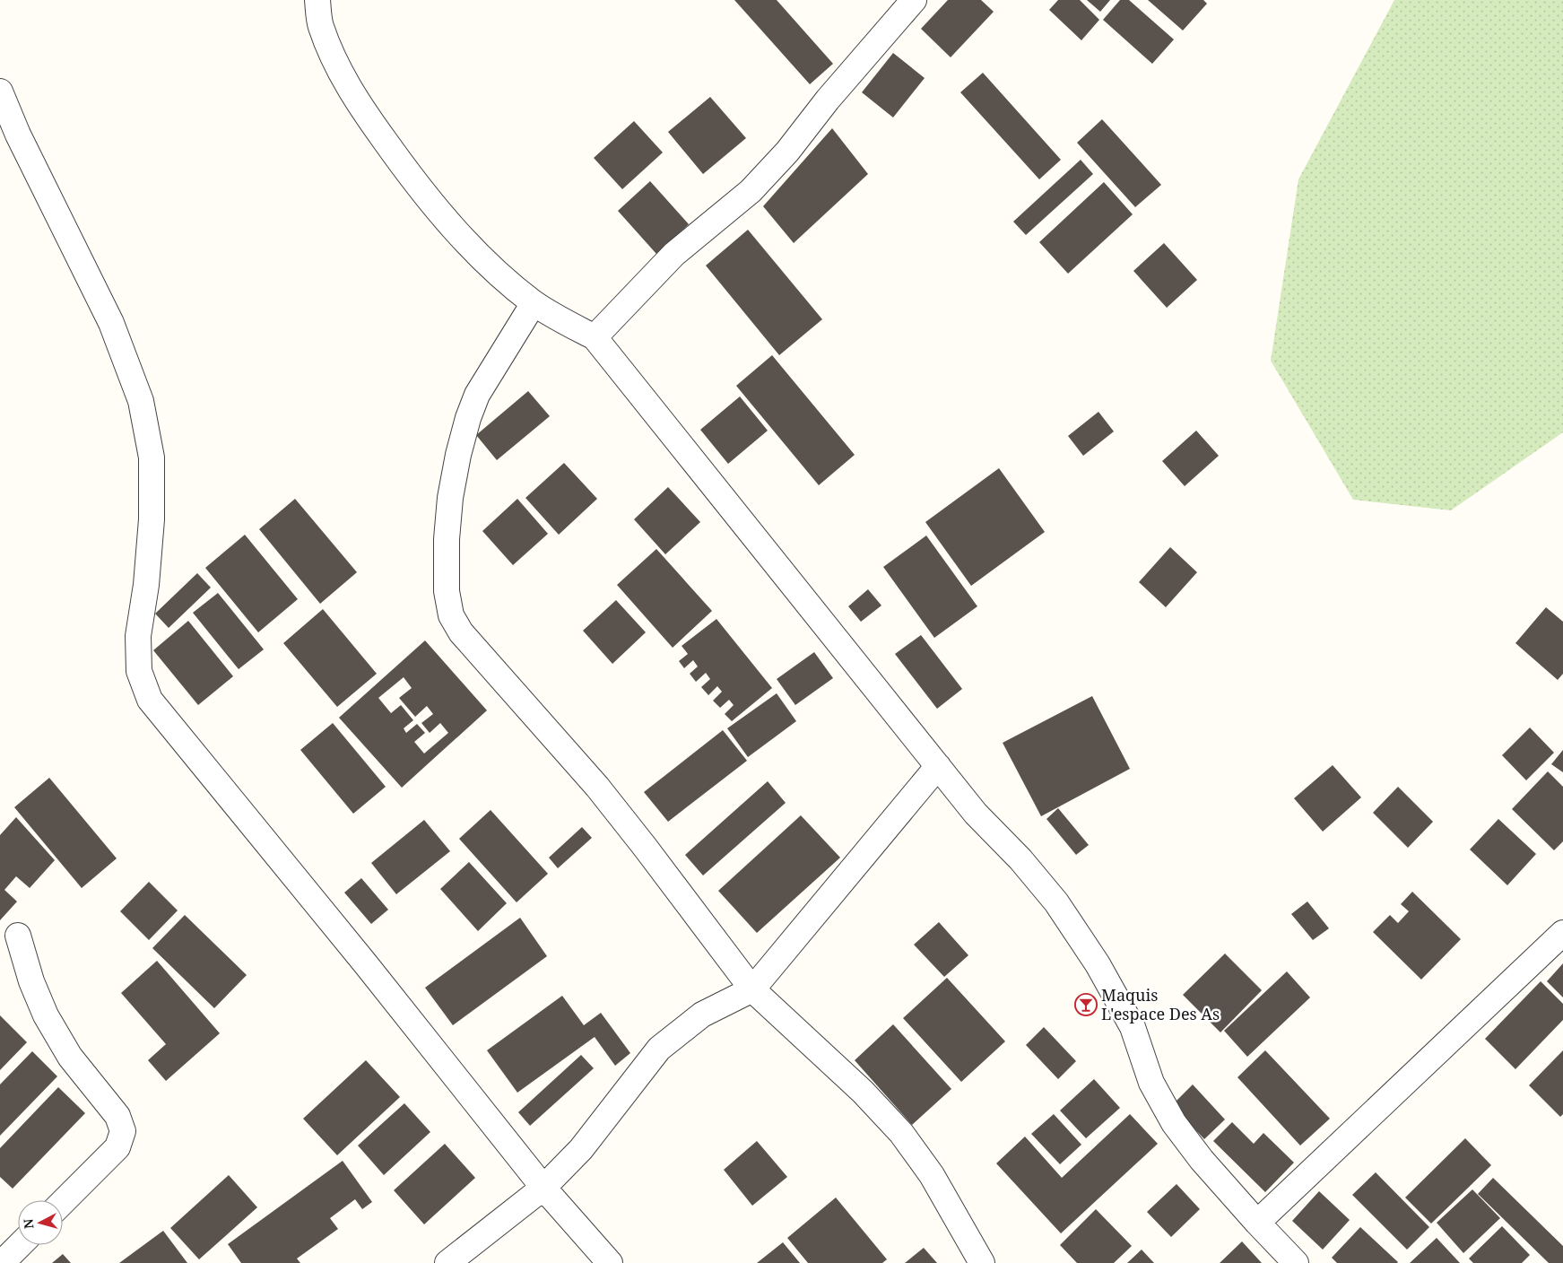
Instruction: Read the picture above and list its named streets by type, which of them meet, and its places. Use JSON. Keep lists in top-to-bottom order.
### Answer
{
  "places": {
    "bar": ["Maquis L'espace Des As"]
  },
  "north": "left"
}
